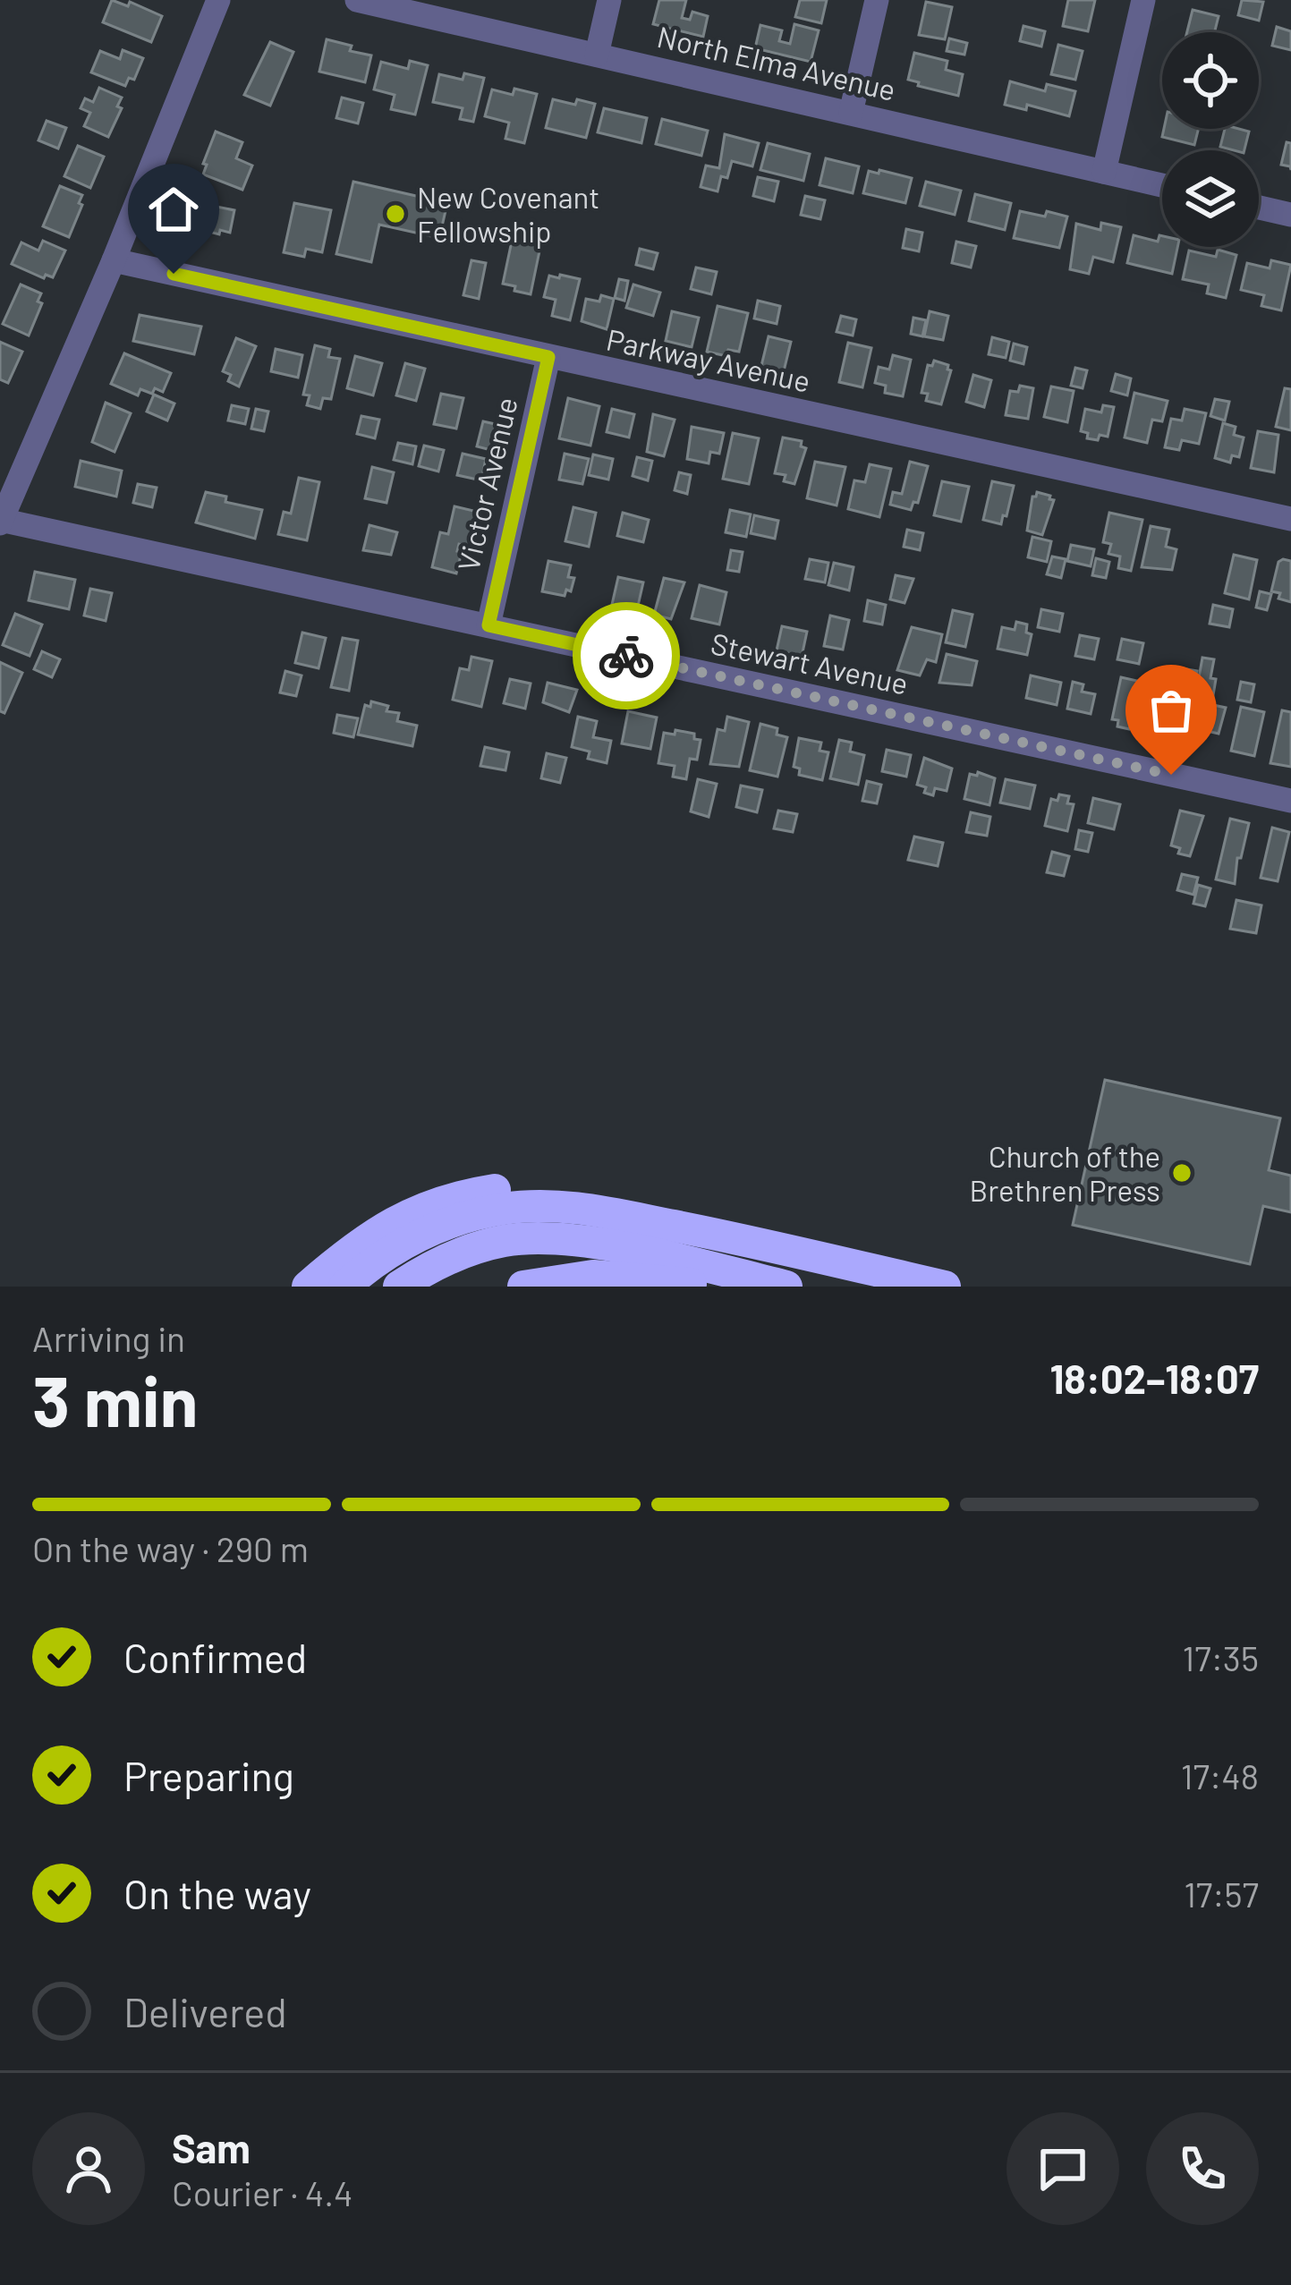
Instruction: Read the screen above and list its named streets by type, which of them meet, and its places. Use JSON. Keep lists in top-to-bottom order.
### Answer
{
  "streets": {
    "street": [
      "North Elma Avenue",
      "Parkway Avenue",
      "Victor Avenue",
      "Stewart Avenue"
    ]
  },
  "crossings": [
    ["Parkway Avenue", "Victor Avenue"],
    ["Victor Avenue", "Stewart Avenue"]
  ],
  "places": ["New Covenant Fellowship", "Church of the Brethren Press"],
  "page": {
    "heading": ["3 min", "Arriving in", "18:02–18:07"],
    "panel": ["Sam", "Courier · 4.4"],
    "bar": "On the way · 290 m",
    "list": [
      ["Confirmed", "17:35"],
      ["Preparing", "17:48"],
      ["On the way", "17:57"],
      "Delivered"
    ]
  }
}
